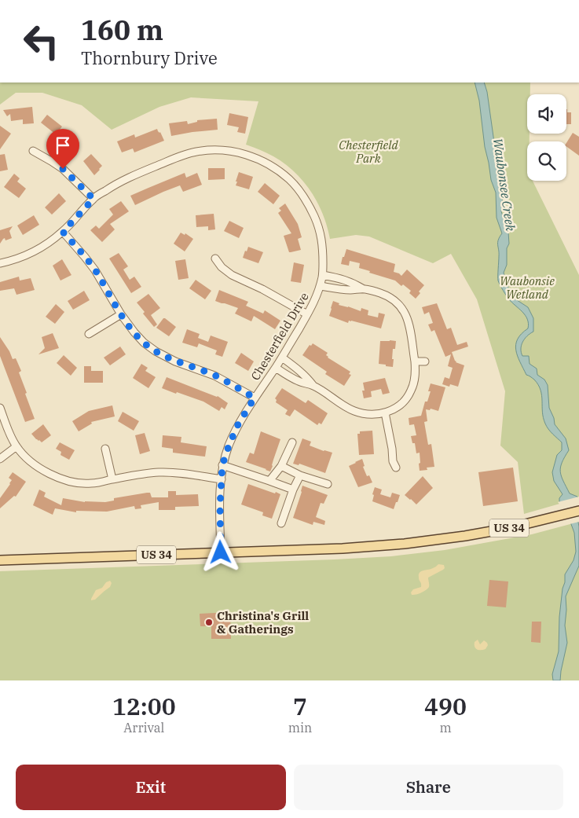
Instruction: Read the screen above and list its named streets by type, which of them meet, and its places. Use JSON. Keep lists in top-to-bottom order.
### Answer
{
  "streets": {
    "main road": ["US 34"],
    "street": ["Chesterfield Drive"]
  },
  "crossings": [
    ["Chesterfield Drive", "US 34"]
  ],
  "water": ["Waubonsee Creek"],
  "parks": ["Chesterfield Park", "Waubonsie Wetland"],
  "places": ["Christina's Grill & Gatherings"],
  "page": {
    "turn": ["160 m", "Thornbury Drive"],
    "eta": [
      "12:00",
      "Arrival",
      "7",
      "min",
      "490",
      "m"
    ],
    "buttons": ["Exit", "Share"]
  }
}
